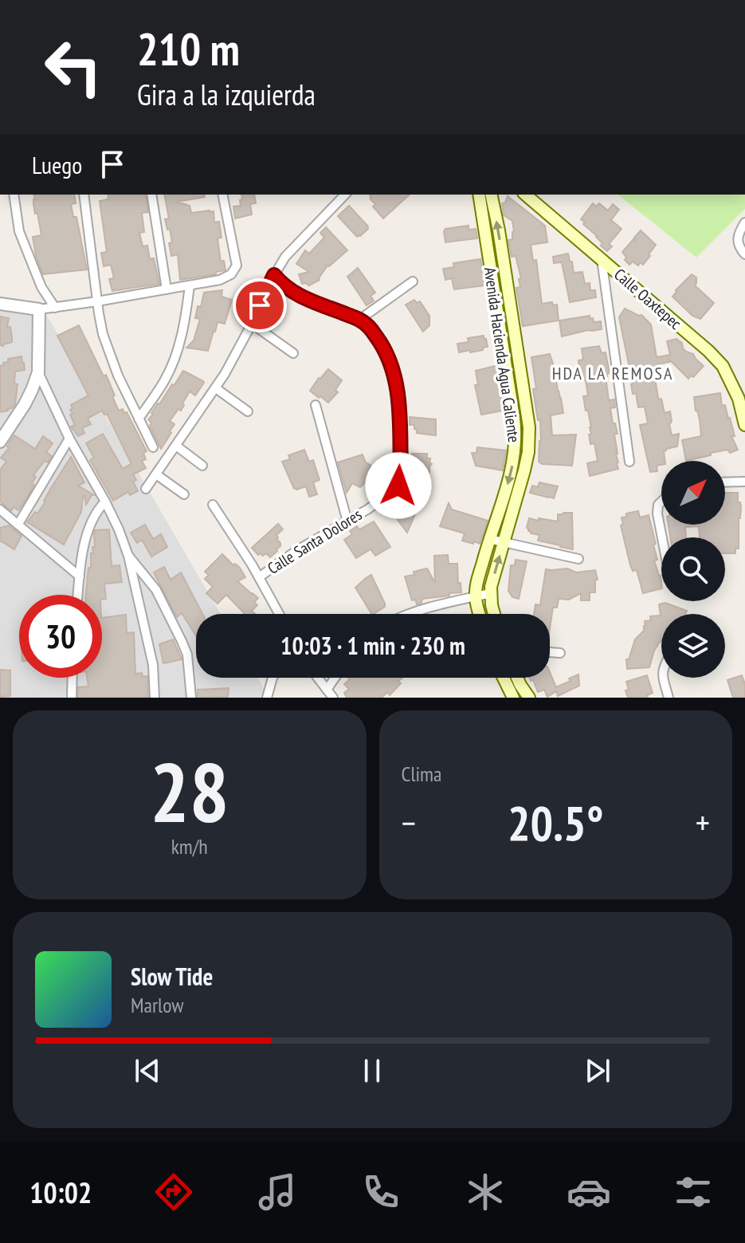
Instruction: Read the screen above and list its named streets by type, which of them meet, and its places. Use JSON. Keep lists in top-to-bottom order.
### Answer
{
  "streets": {
    "main road": ["Calle Oaxtepec", "Avenida Hacienda Agua Caliente"],
    "street": ["Calle Santa Dolores"]
  },
  "districts": ["HDA LA REMOSA"],
  "north": "top right",
  "page": {
    "turn": ["210 m", "Gira a la izquierda"],
    "then": "Luego",
    "limit": "30",
    "trip": "10:03 · 1 min · 230 m",
    "tile": [
      ["28", "km/h"],
      "Clima"
    ],
    "heat": ["−", "20.5°", "+"],
    "song": ["Slow Tide", "Marlow"],
    "tabs": "10:02"
  }
}
